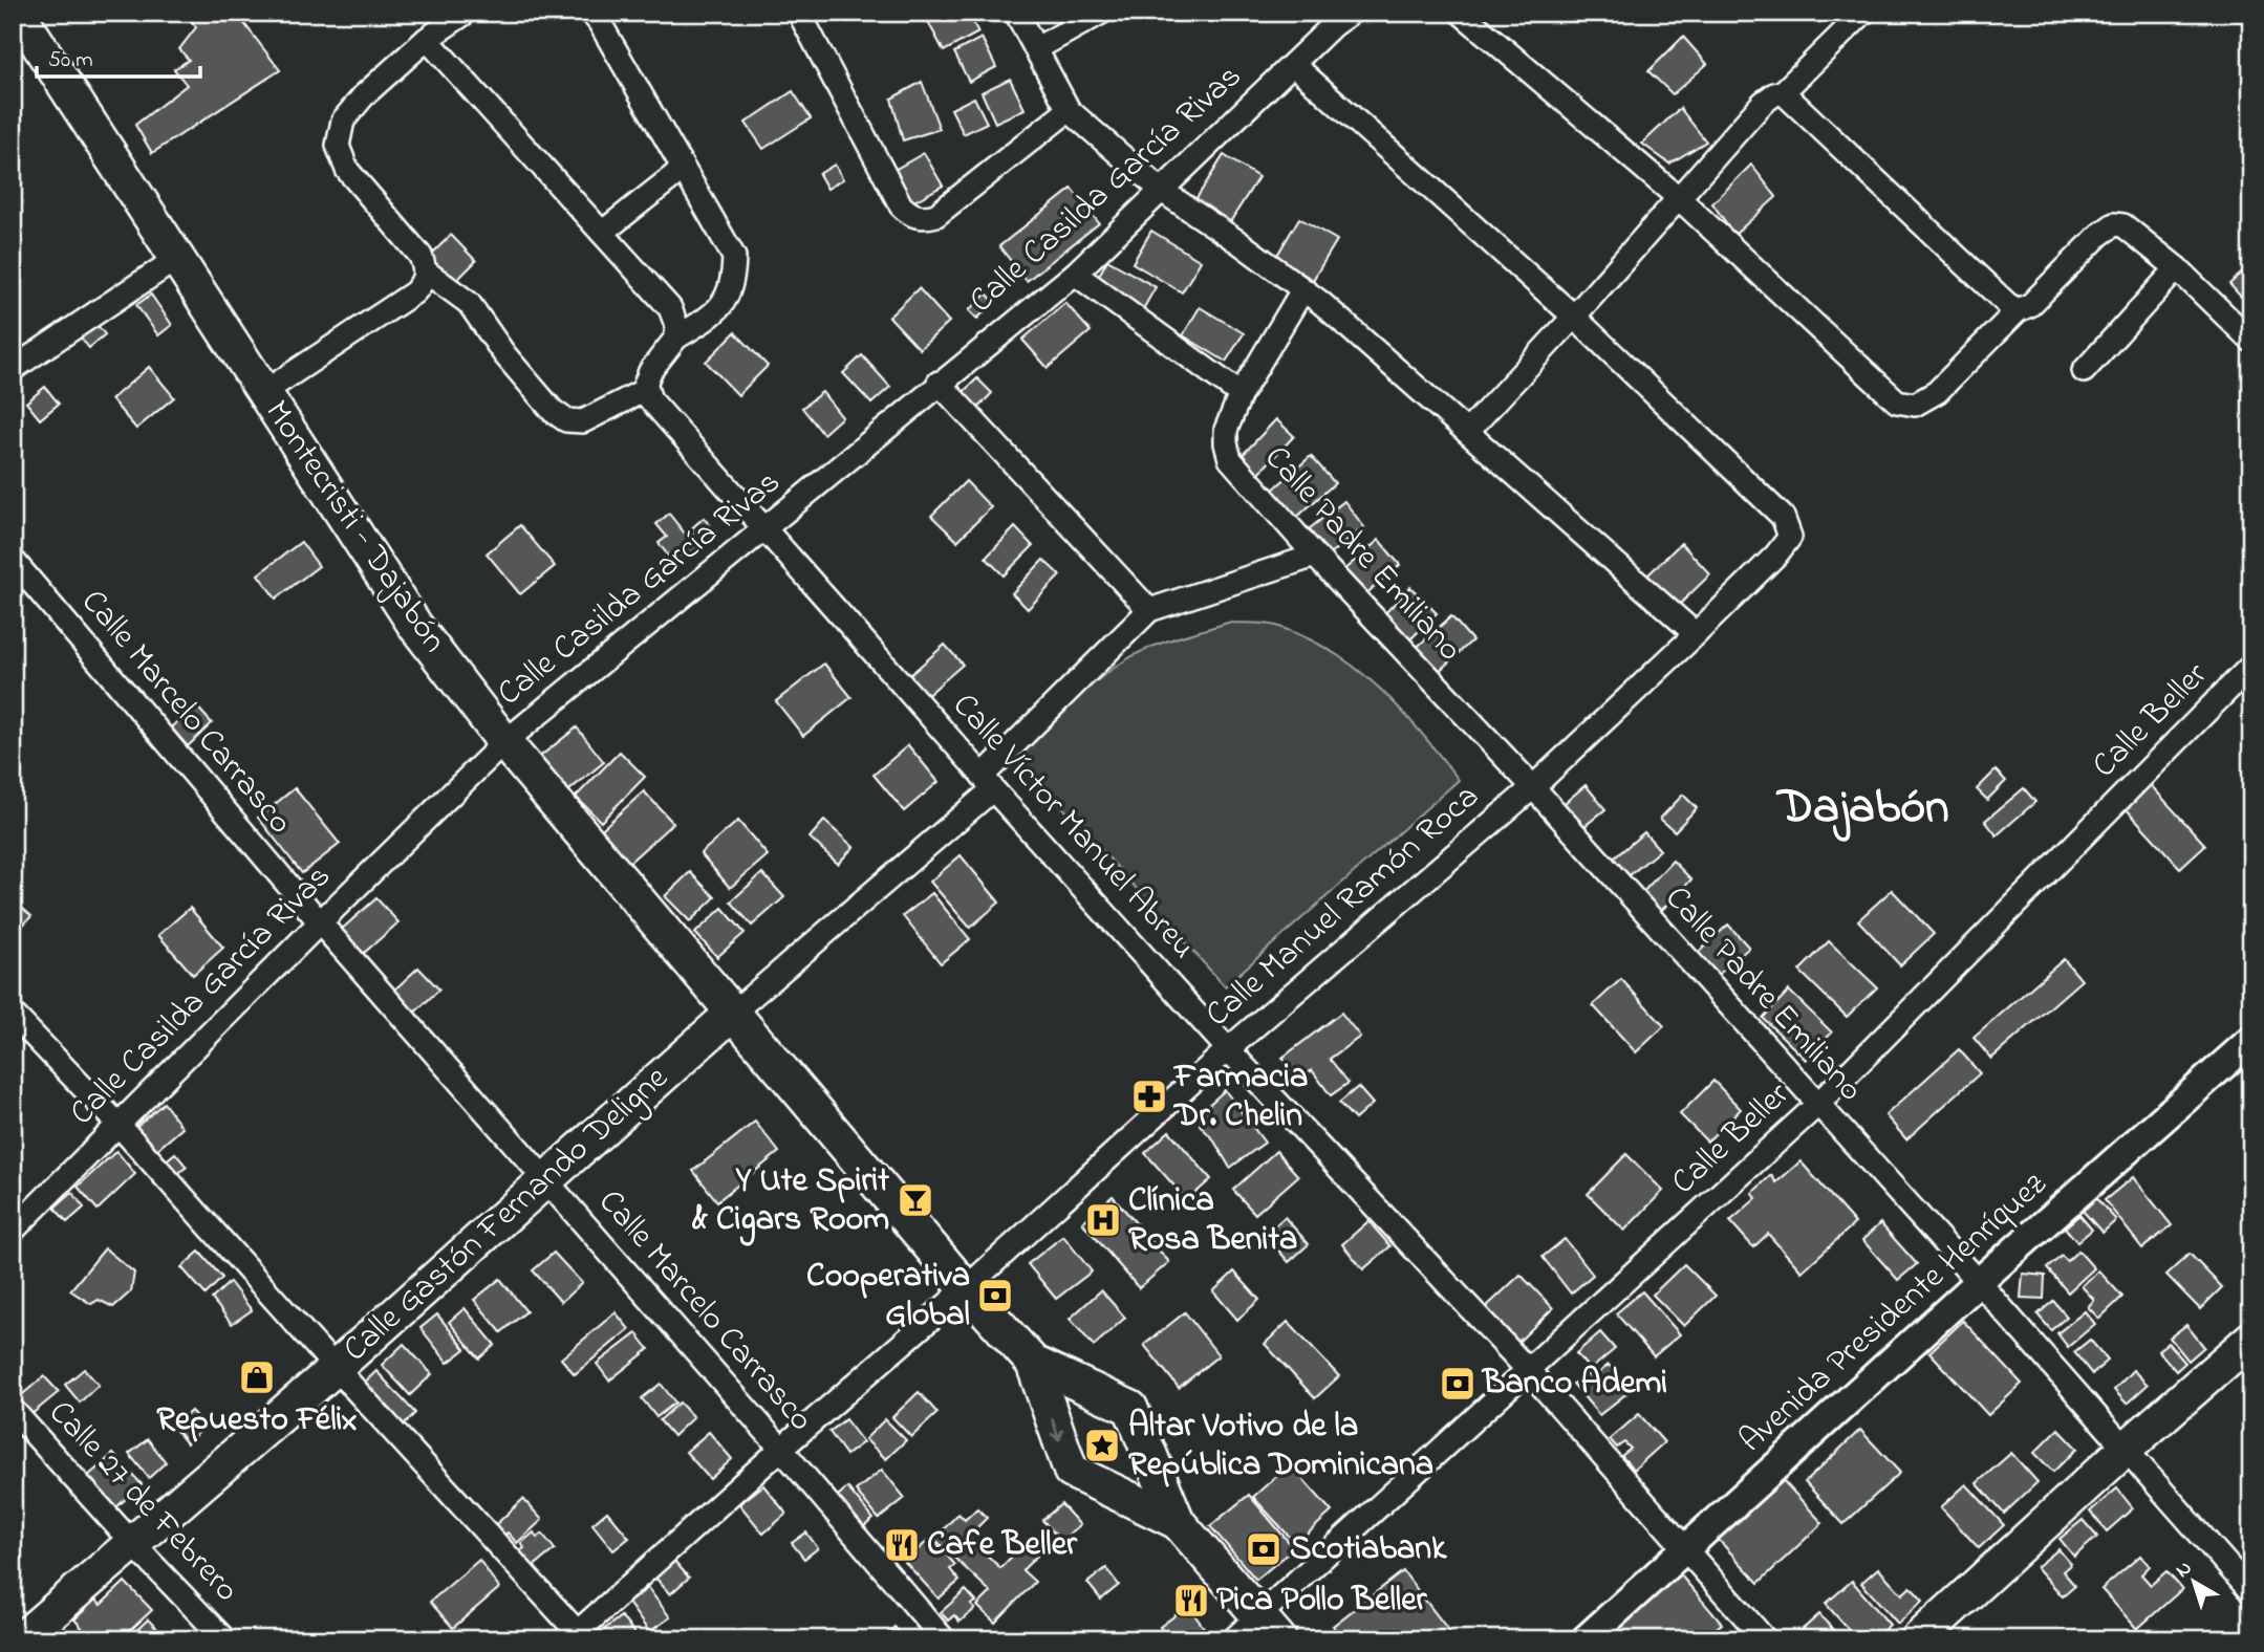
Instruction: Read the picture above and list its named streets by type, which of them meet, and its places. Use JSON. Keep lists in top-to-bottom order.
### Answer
{
  "streets": {
    "main road": ["Montecristi - Dajabón", "Calle Gastón Fernando Deligne"],
    "street": [
      "Calle Casilda García Rivas",
      "Calle Padre Emiliano",
      "Calle Marcelo Carrasco",
      "Calle Beller",
      "Calle Víctor Manuel Abreu",
      "Calle Manuel Ramón Roca",
      "Avenida Presidente Henríquez",
      "Calle 27 de Febrero"
    ]
  },
  "crossings": [
    ["Calle Casilda García Rivas", "Montecristi - Dajabón"],
    ["Calle Casilda García Rivas", "Calle Marcelo Carrasco"],
    ["Calle Casilda García Rivas", "Calle Víctor Manuel Abreu"],
    ["Montecristi - Dajabón", "Calle Manuel Ramón Roca"],
    ["Montecristi - Dajabón", "Calle Gastón Fernando Deligne"],
    ["Calle Padre Emiliano", "Calle Beller"],
    ["Calle Padre Emiliano", "Calle Manuel Ramón Roca"],
    ["Calle Padre Emiliano", "Avenida Presidente Henríquez"],
    ["Calle Marcelo Carrasco", "Calle Manuel Ramón Roca"],
    ["Calle Marcelo Carrasco", "Calle Gastón Fernando Deligne"],
    ["Calle Beller", "Calle Víctor Manuel Abreu"],
    ["Calle Víctor Manuel Abreu", "Calle Manuel Ramón Roca"],
    ["Calle Víctor Manuel Abreu", "Calle Gastón Fernando Deligne"],
    ["Calle Víctor Manuel Abreu", "Avenida Presidente Henríquez"],
    ["Calle Gastón Fernando Deligne", "Calle 27 de Febrero"]
  ],
  "districts": ["Dajabón"],
  "places": {
    "pharmacy": ["Farmacia Dr. Chelin"],
    "bar": ["Y Ute Spirit & Cigars Room"],
    "hospital": ["Clínica Rosa Benita"],
    "bank": ["Cooperativa Global", "Banco Ademi", "Scotiabank"],
    "shop": ["Repuesto Félix"],
    "place": ["Altar Votivo de la República Dominicana"],
    "restaurant": ["Cafe Beller", "Pica Pollo Beller"]
  },
  "scale_bar": "50 m",
  "north": "top left"
}
